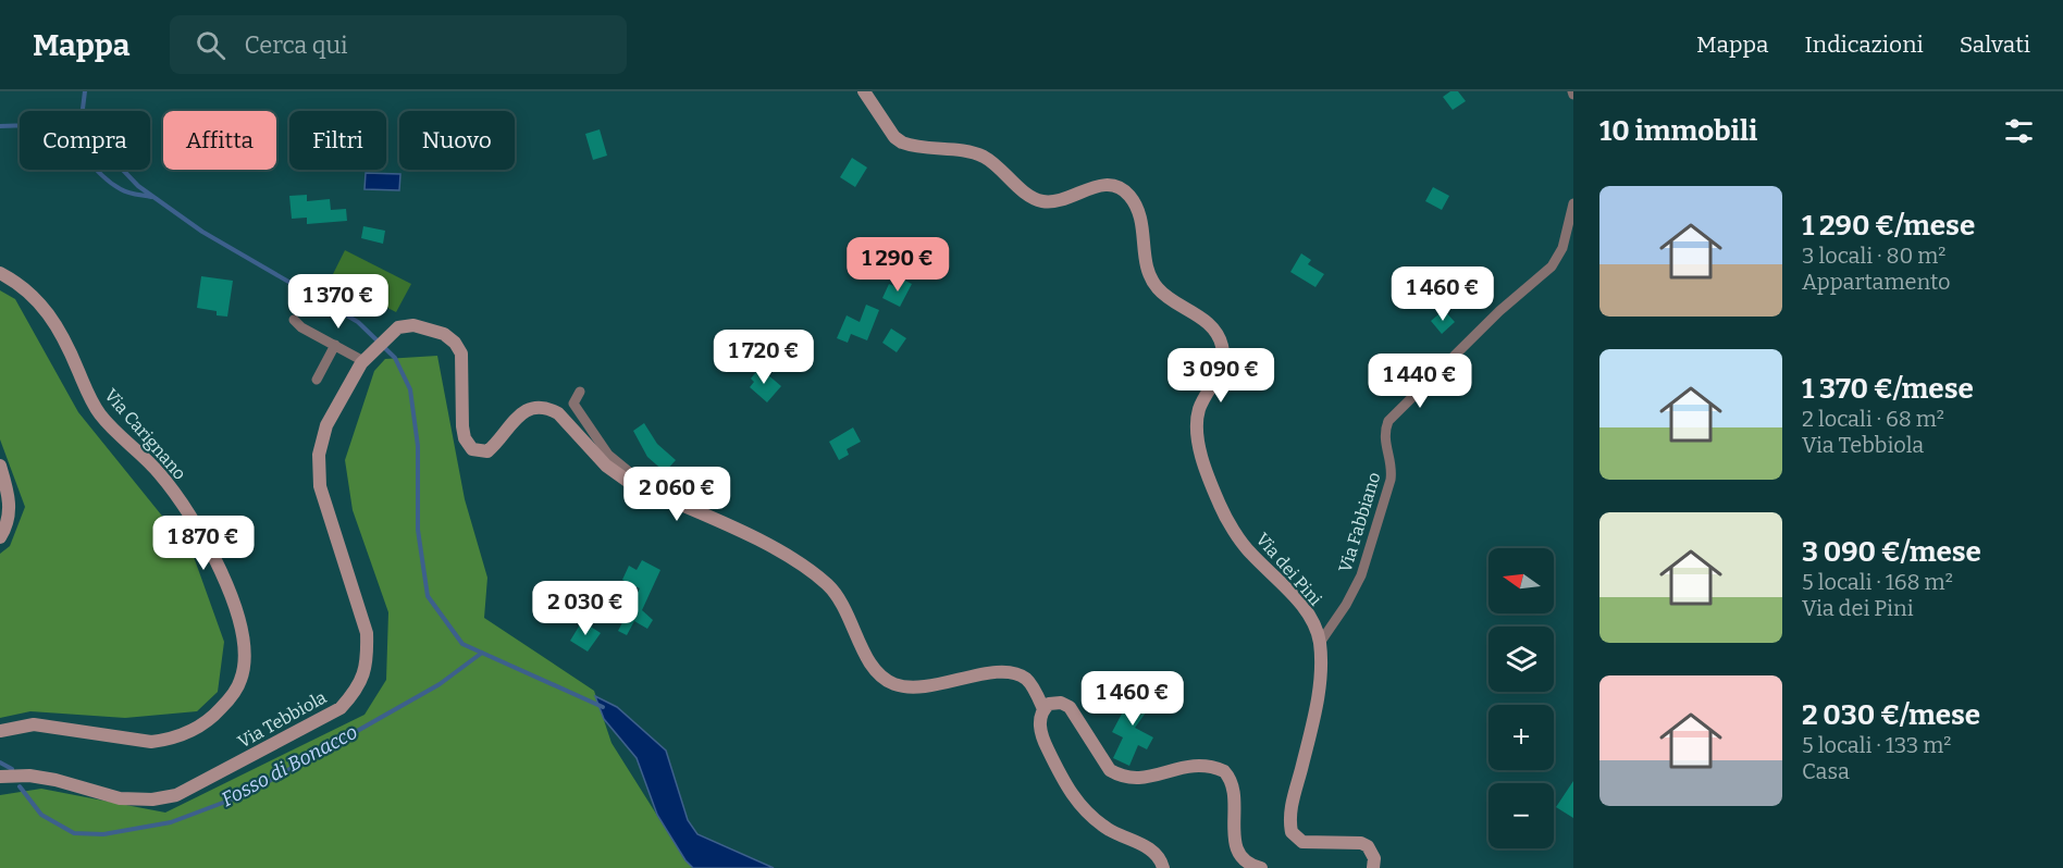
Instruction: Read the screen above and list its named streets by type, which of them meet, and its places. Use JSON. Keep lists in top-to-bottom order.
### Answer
{
  "streets": {
    "main road": ["Via Carignano", "Via dei Pini", "Via Tebbiola"],
    "street": ["Via Fabbiano"]
  },
  "crossings": [
    ["Via Fabbiano", "Via dei Pini"]
  ],
  "water": ["Fosso di Bonacco"],
  "north": "left",
  "page": {
    "header": "Mappa",
    "search": "Cerca qui",
    "nav": ["Mappa", "Indicazioni", "Salvati"],
    "heading": "10 immobili",
    "chip": [
      "Compra",
      "Affitta",
      "Filtri",
      "Nuovo"
    ],
    "list": [
      {
        "name": "1 290 €/mese",
        "note": "3 locali · 80 m² · Appartamento"
      },
      {
        "name": "1 370 €/mese",
        "note": "2 locali · 68 m² · Via Tebbiola"
      },
      {
        "name": "3 090 €/mese",
        "note": "5 locali · 168 m² · Via dei Pini"
      },
      {
        "name": "2 030 €/mese",
        "note": "5 locali · 133 m² · Casa"
      }
    ],
    "price": [
      "1 290 €",
      "1 460 €",
      "1 370 €",
      "1 720 €",
      "3 090 €",
      "1 440 €",
      "2 060 €",
      "1 870 €",
      "2 030 €",
      "1 460 €"
    ],
    "map_buttons": ["+", "−"]
  }
}
